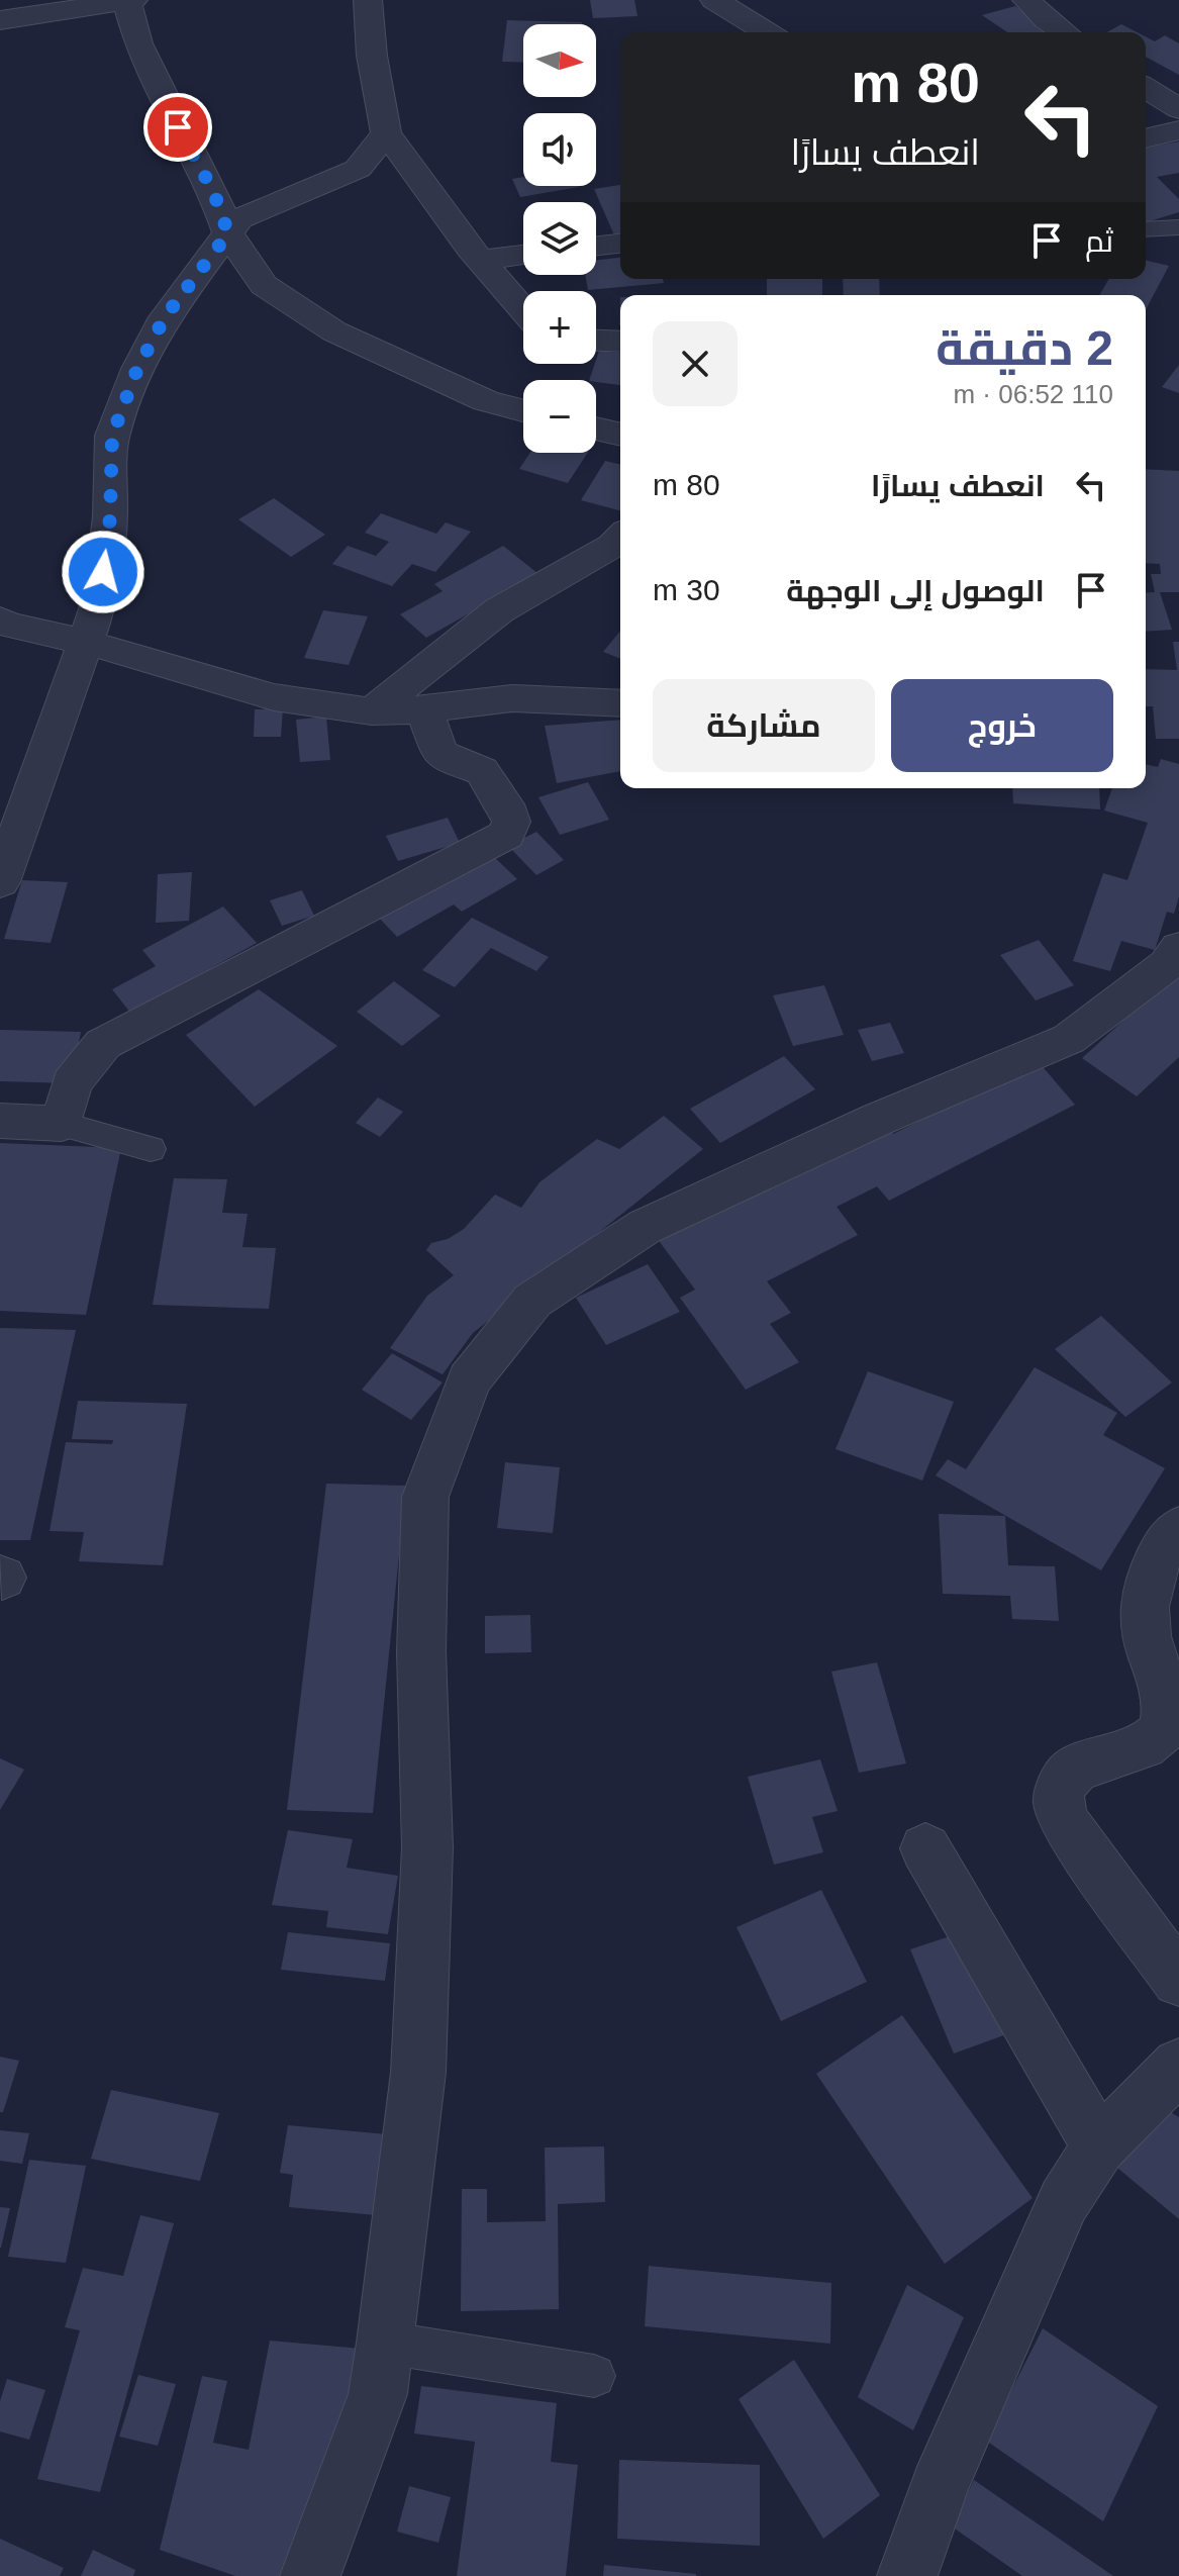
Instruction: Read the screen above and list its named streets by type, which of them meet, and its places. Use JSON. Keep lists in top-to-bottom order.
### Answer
{
  "north": "right",
  "page": {
    "map_buttons": ["+", "−"],
    "turn": ["80 m", "انعطف يسارًا"],
    "then": "ثم",
    "heading": ["2 دقيقة", "110 m · 06:52"],
    "list": [
      {
        "name": "انعطف يسارًا",
        "value": "80 m"
      },
      {
        "name": "الوصول إلى الوجهة",
        "value": "30 m"
      }
    ],
    "buttons": ["خروج", "مشاركة"]
  }
}
